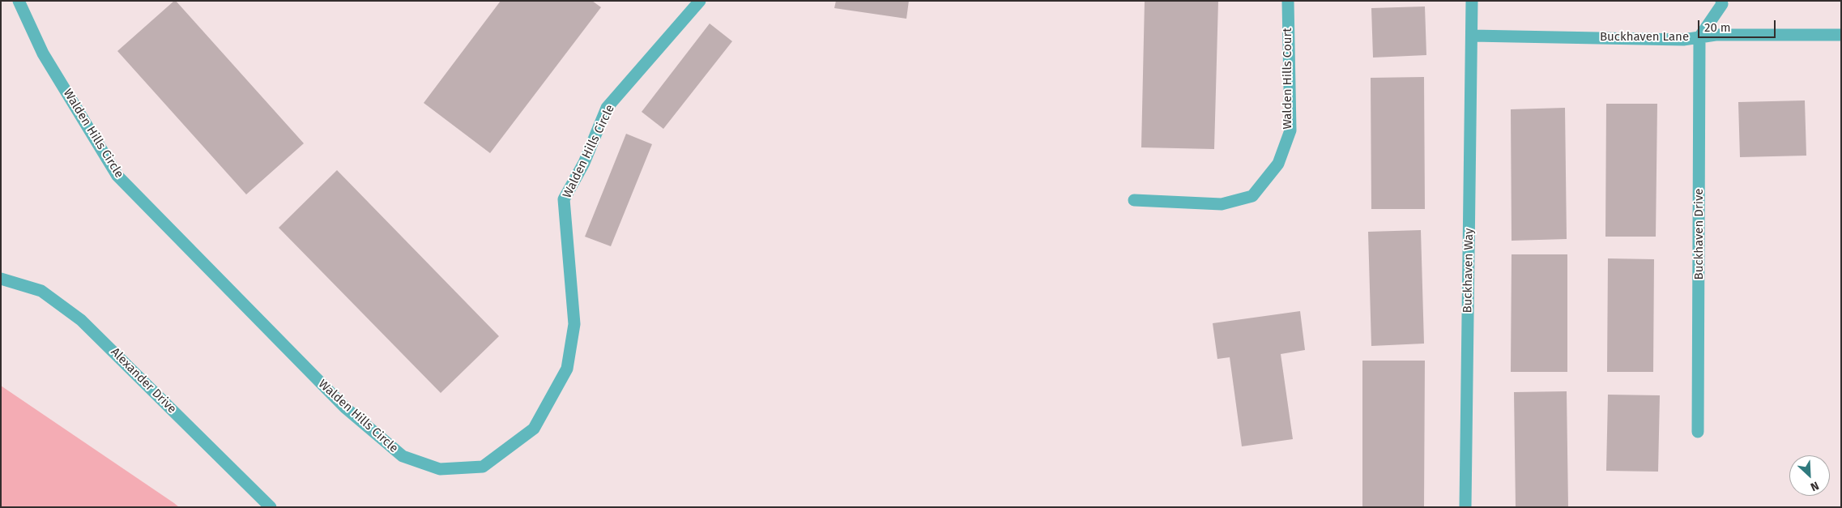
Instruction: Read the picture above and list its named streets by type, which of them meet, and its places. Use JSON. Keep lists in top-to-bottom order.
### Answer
{
  "streets": {
    "street": [
      "Buckhaven Lane",
      "Walden Hills Court",
      "Walden Hills Circle",
      "Buckhaven Drive",
      "Buckhaven Way",
      "Alexander Drive"
    ]
  },
  "crossings": [
    ["Buckhaven Lane", "Buckhaven Drive"],
    ["Buckhaven Lane", "Buckhaven Way"]
  ],
  "scale_bar": "20 m",
  "north": "bottom right"
}
